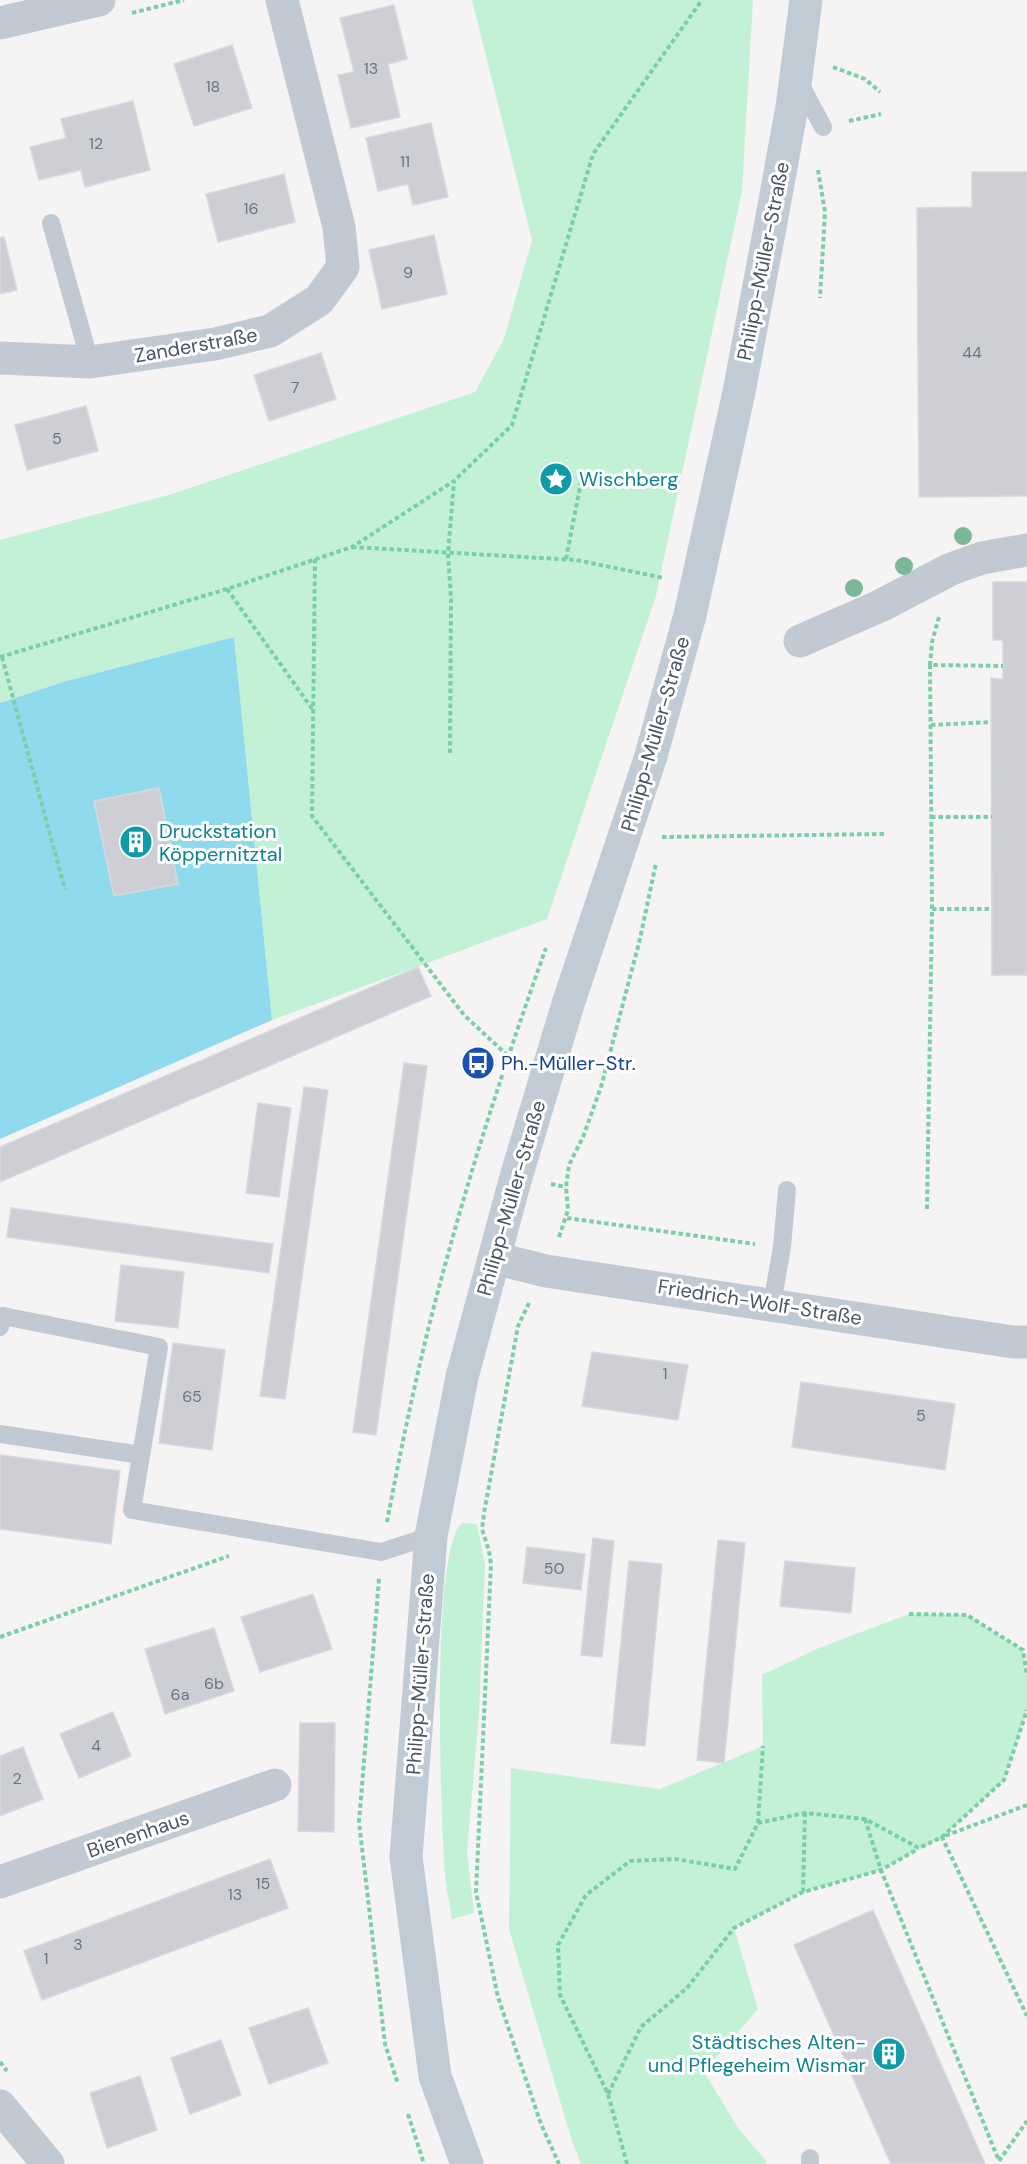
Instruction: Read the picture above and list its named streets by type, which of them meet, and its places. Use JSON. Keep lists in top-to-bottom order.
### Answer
{
  "streets": {
    "street": [
      "Philipp-Müller-Straße",
      "Zanderstraße",
      "Friedrich-Wolf-Straße",
      "Bienenhaus"
    ]
  },
  "crossings": [
    ["Philipp-Müller-Straße", "Friedrich-Wolf-Straße"]
  ],
  "places": {
    "place": ["Wischberg"],
    "building": ["Druckstation Köppernitztal", "Städtisches Alten- und Pflegeheim Wismar"],
    "bus stop": ["Ph.-Müller-Str."]
  },
  "house_numbers": [
    "13",
    "18",
    "12",
    "11",
    "16",
    "9",
    "44",
    "7",
    "5",
    "1",
    "65",
    "5",
    "50",
    "6b",
    "6a",
    "4",
    "2",
    "15",
    "13",
    "3",
    "1"
  ]
}
